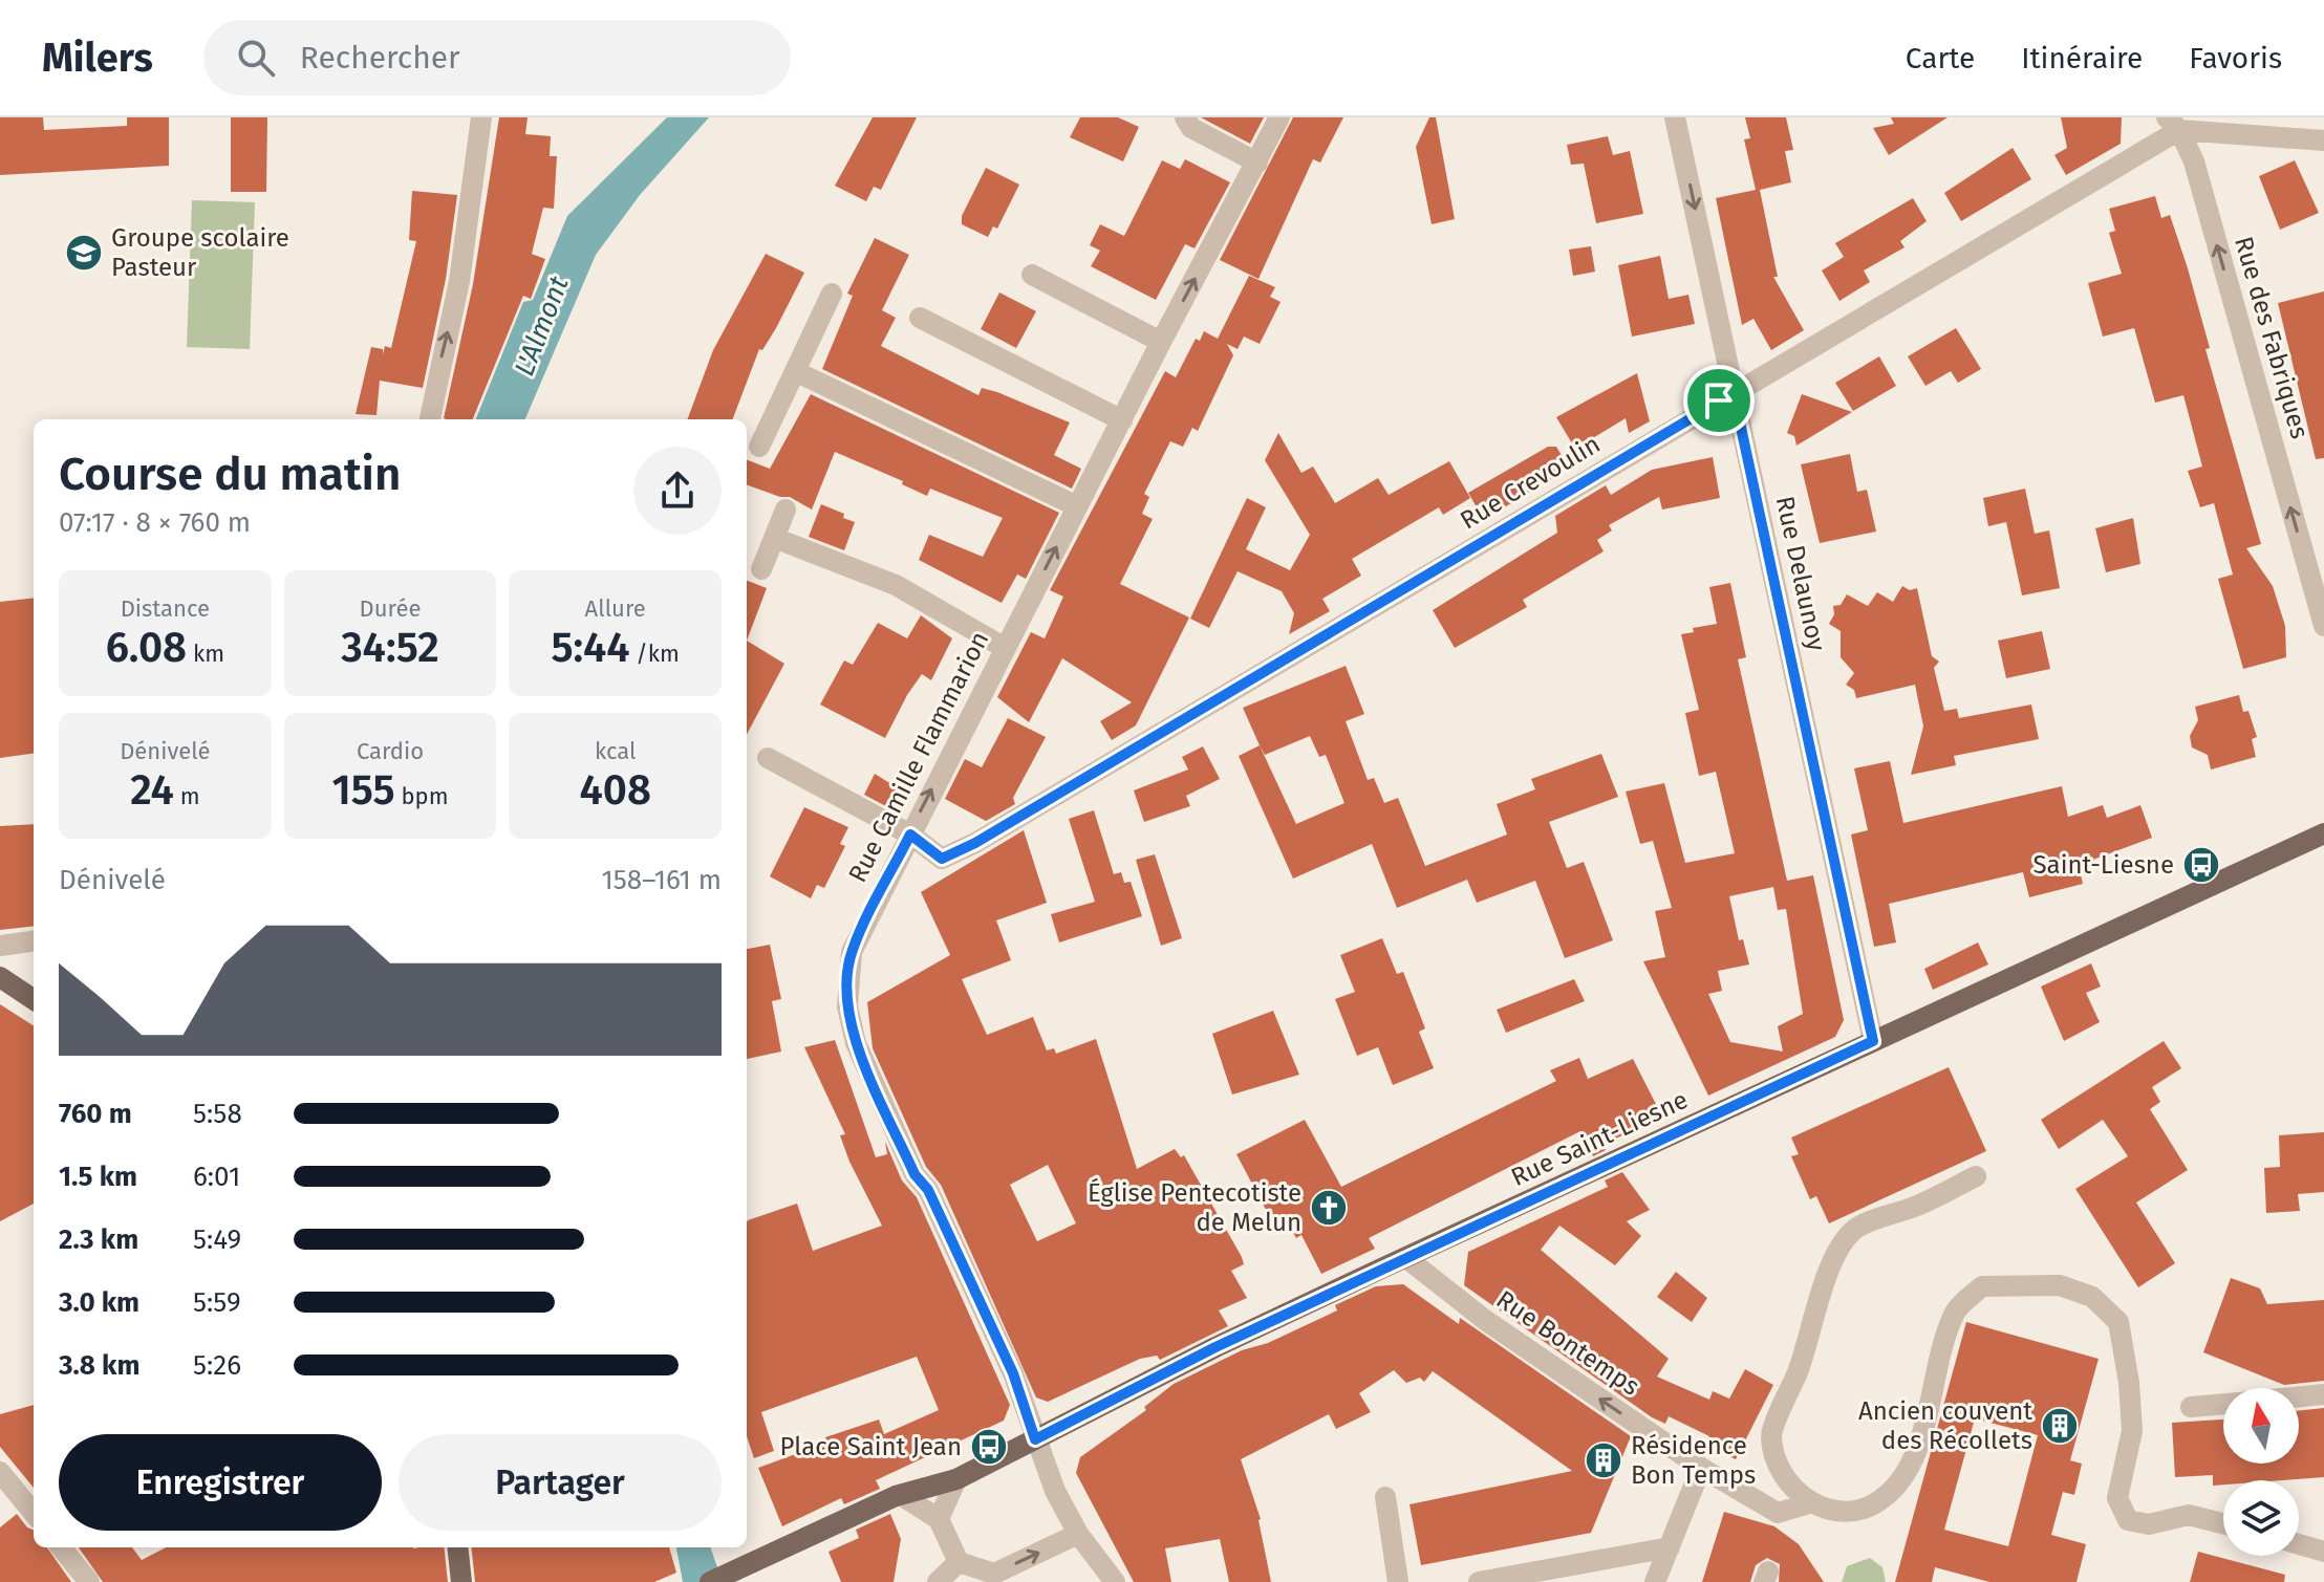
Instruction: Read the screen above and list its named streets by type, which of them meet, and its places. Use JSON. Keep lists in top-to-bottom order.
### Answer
{
  "streets": {
    "main road": ["Rue Saint-Liesne"],
    "street": [
      "Rue des Fabriques",
      "Rue Crevoulin",
      "Rue Delaunoy",
      "Rue Camille Flammarion",
      "Rue Bontemps"
    ]
  },
  "crossings": [
    ["Rue des Fabriques", "Rue Crevoulin"],
    ["Rue Crevoulin", "Rue Delaunoy"],
    ["Rue Crevoulin", "Rue Camille Flammarion"],
    ["Rue Delaunoy", "Rue Saint-Liesne"],
    ["Rue Camille Flammarion", "Rue Saint-Liesne"],
    ["Rue Saint-Liesne", "Rue Bontemps"]
  ],
  "one_way": ["Rue des Fabriques", "Rue Camille Flammarion"],
  "water": ["L'Almont"],
  "places": {
    "school or university": ["Groupe scolaire Pasteur"],
    "bus stop": ["Saint-Liesne", "Place Saint Jean"],
    "church": ["Église Pentecotiste de Melun"],
    "building": ["Ancien couvent des Récollets", "Résidence Bon Temps"]
  },
  "north": "top",
  "page": {
    "header": "Milers",
    "search": "Rechercher",
    "nav": ["Carte", "Itinéraire", "Favoris"],
    "heading": ["Course du matin", "07:17 · 8 × 760 m"],
    "stats": [
      ["Distance", "6.08 km"],
      ["Durée", "34:52"],
      ["Allure", "5:44 /km"],
      ["Dénivelé", "24 m"],
      ["Cardio", "155 bpm"],
      ["kcal", "408"]
    ],
    "chart": ["Dénivelé", "158–161 m"],
    "list": [
      {
        "name": "760 m",
        "note": "5:58"
      },
      {
        "name": "1.5 km",
        "note": "6:01"
      },
      {
        "name": "2.3 km",
        "note": "5:49"
      },
      {
        "name": "3.0 km",
        "note": "5:59"
      },
      {
        "name": "3.8 km",
        "note": "5:26"
      }
    ],
    "buttons": ["Enregistrer", "Partager"]
  }
}
